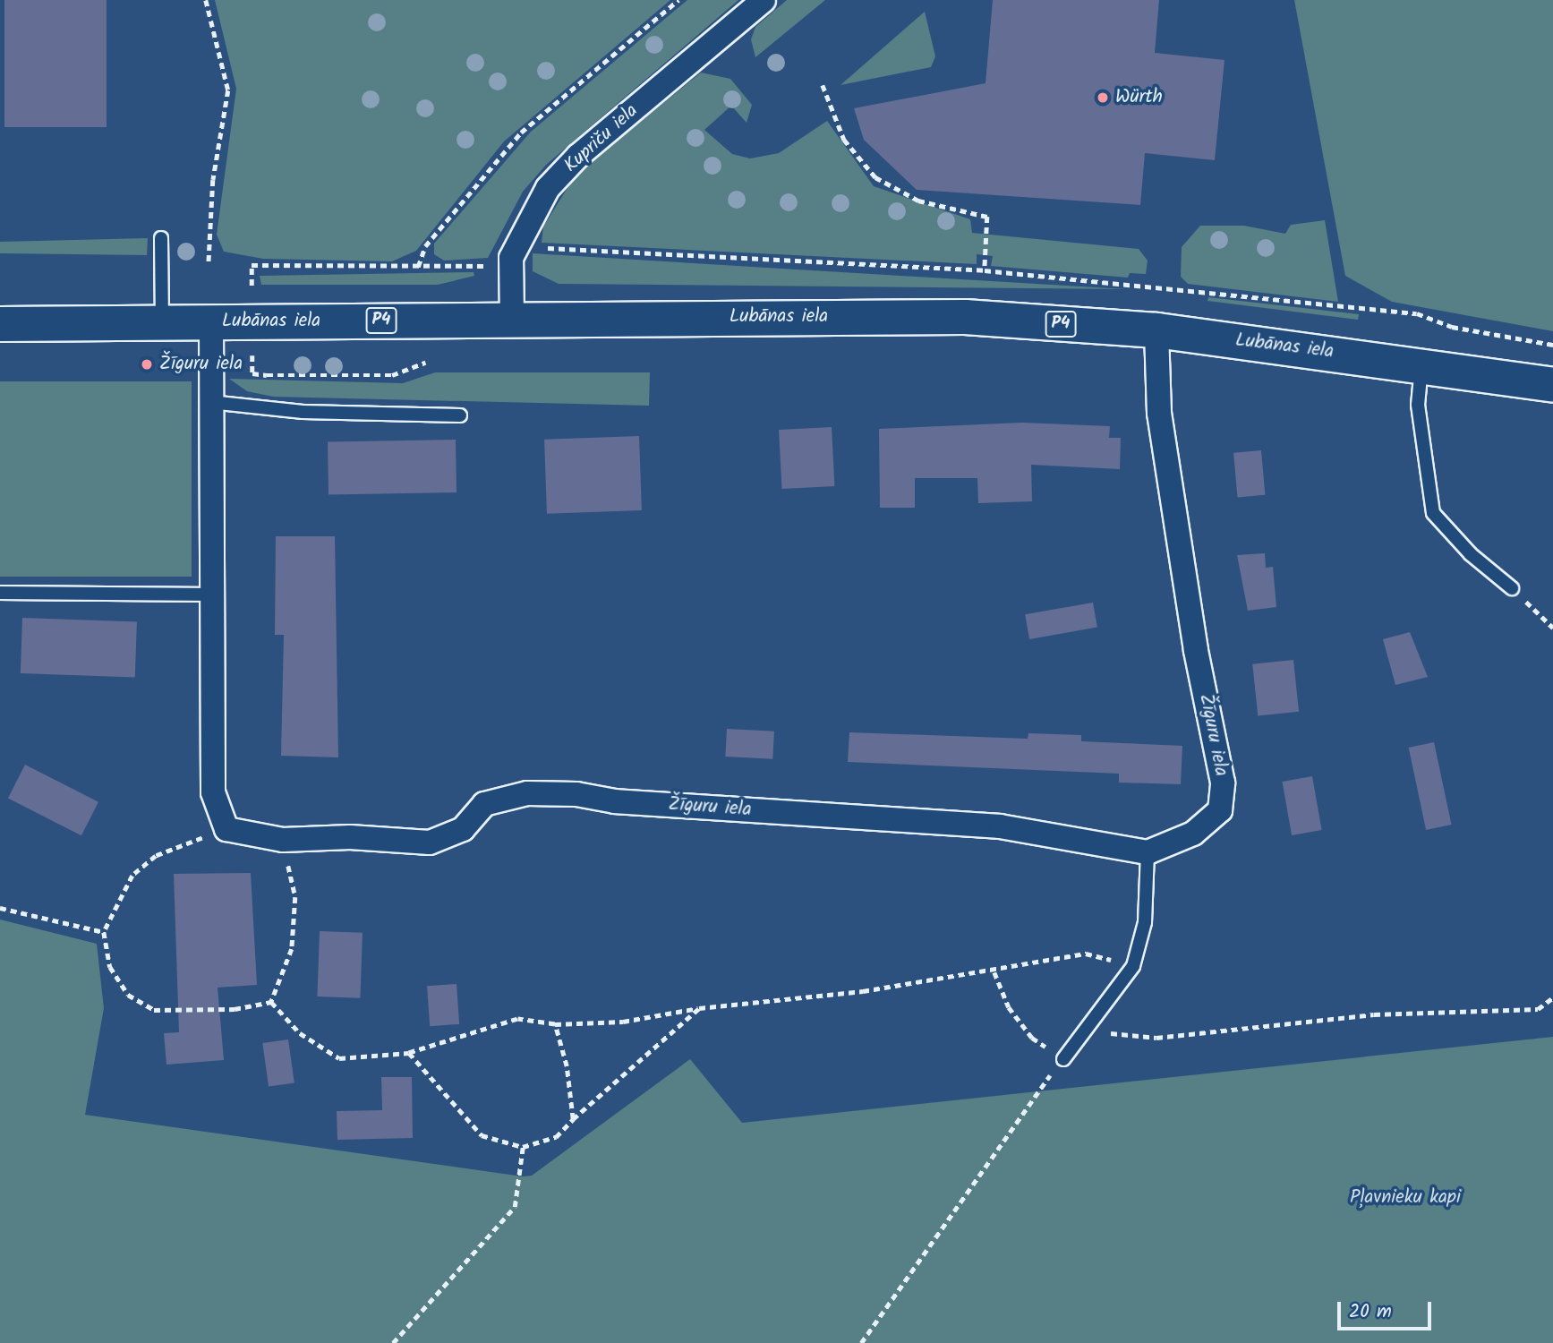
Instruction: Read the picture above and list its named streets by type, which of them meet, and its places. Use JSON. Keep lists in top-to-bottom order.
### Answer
{
  "streets": {
    "main road": ["Lubānas iela", "P4"],
    "street": ["Kupriču iela", "Žīguru iela"]
  },
  "crossings": [
    ["Kupriču iela", "Lubānas iela"],
    ["Lubānas iela", "Žīguru iela"]
  ],
  "parks": ["Pļavnieku kapi"],
  "places": ["Würth", "Žīguru iela"],
  "scale_bar": "20 m"
}
